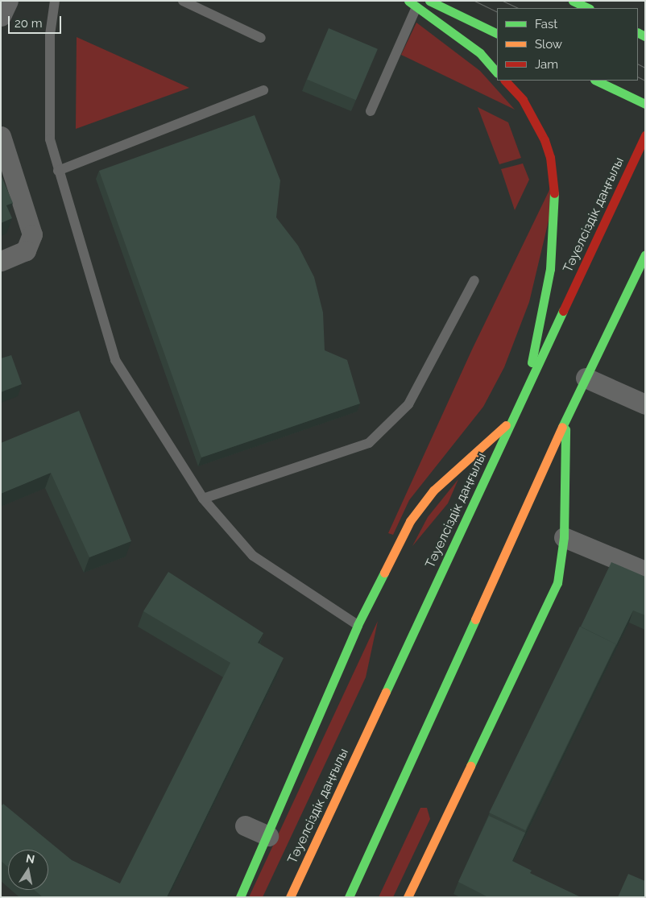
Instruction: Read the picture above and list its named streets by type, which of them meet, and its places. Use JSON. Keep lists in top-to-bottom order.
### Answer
{
  "streets": {
    "main road": ["Тәуелсіздік даңғылы"]
  },
  "legend": ["Fast", "Slow", "Jam"],
  "scale_bar": "20 m",
  "north": "top"
}
